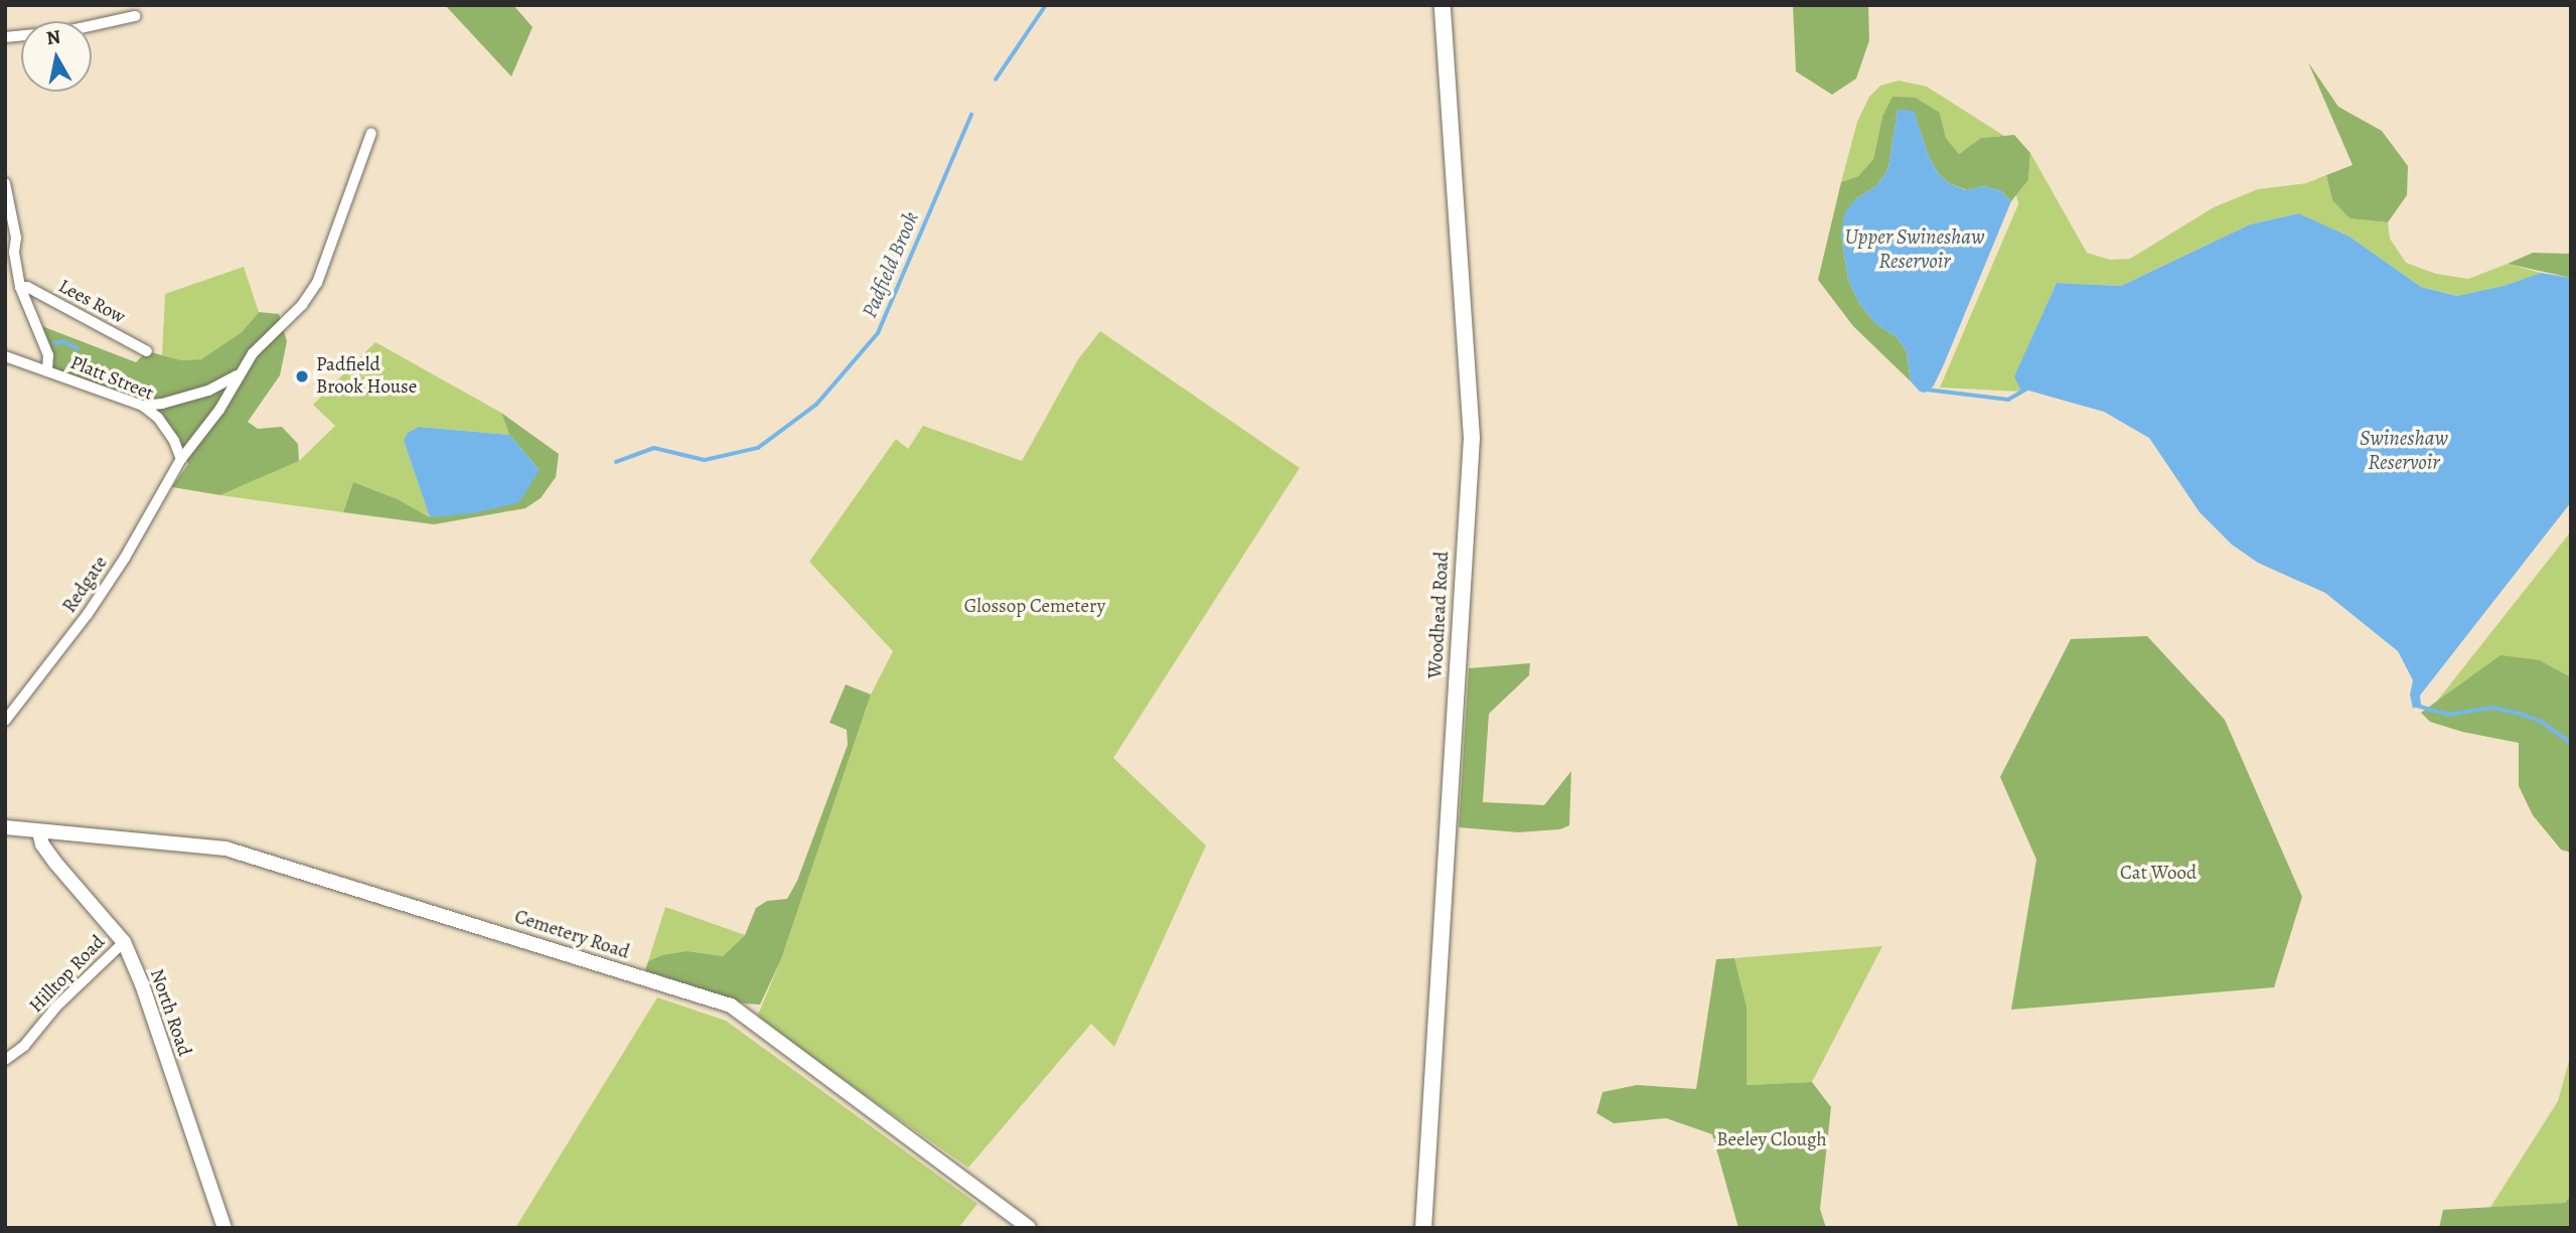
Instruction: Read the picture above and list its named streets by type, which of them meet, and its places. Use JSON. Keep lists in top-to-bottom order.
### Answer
{
  "streets": {
    "main road": ["Woodhead Road"],
    "street": [
      "Lees Row",
      "Platt Street",
      "Redgate",
      "Cemetery Road",
      "Hilltop Road",
      "North Road"
    ]
  },
  "crossings": [
    ["Platt Street", "Redgate"],
    ["Cemetery Road", "North Road"],
    ["Hilltop Road", "North Road"]
  ],
  "water": ["Upper Swineshaw Reservoir", "Padfield Brook", "Swineshaw Reservoir"],
  "parks": ["Glossop Cemetery", "Cat Wood", "Beeley Clough"],
  "places": ["Padfield Brook House"],
  "north": "top"
}
